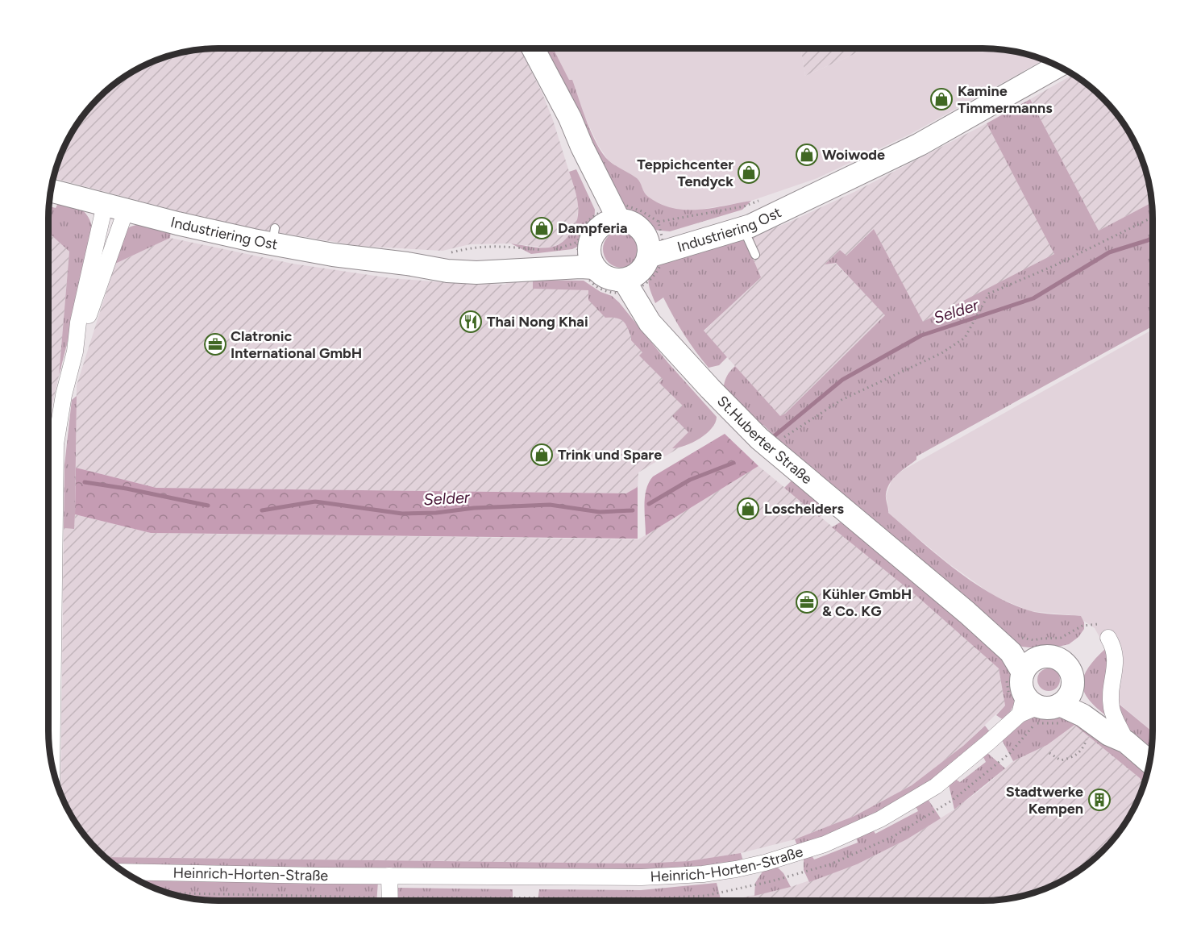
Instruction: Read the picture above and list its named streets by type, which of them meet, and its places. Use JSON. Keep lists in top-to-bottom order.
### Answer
{
  "streets": {
    "street": ["Industriering Ost", "St.Huberter Straße", "Heinrich-Horten-Straße"]
  },
  "crossings": [
    ["Industriering Ost", "St.Huberter Straße"],
    ["St.Huberter Straße", "Heinrich-Horten-Straße"]
  ],
  "water": ["Selder"],
  "places": {
    "shop": [
      "Kamine Timmermanns",
      "Woiwode",
      "Teppichcenter Tendyck",
      "Dampferia",
      "Trink und Spare",
      "Loschelders"
    ],
    "restaurant": ["Thai Nong Khai"],
    "office": ["Clatronic International GmbH", "Kühler GmbH & Co. KG"],
    "building": ["Stadtwerke Kempen"]
  }
}
